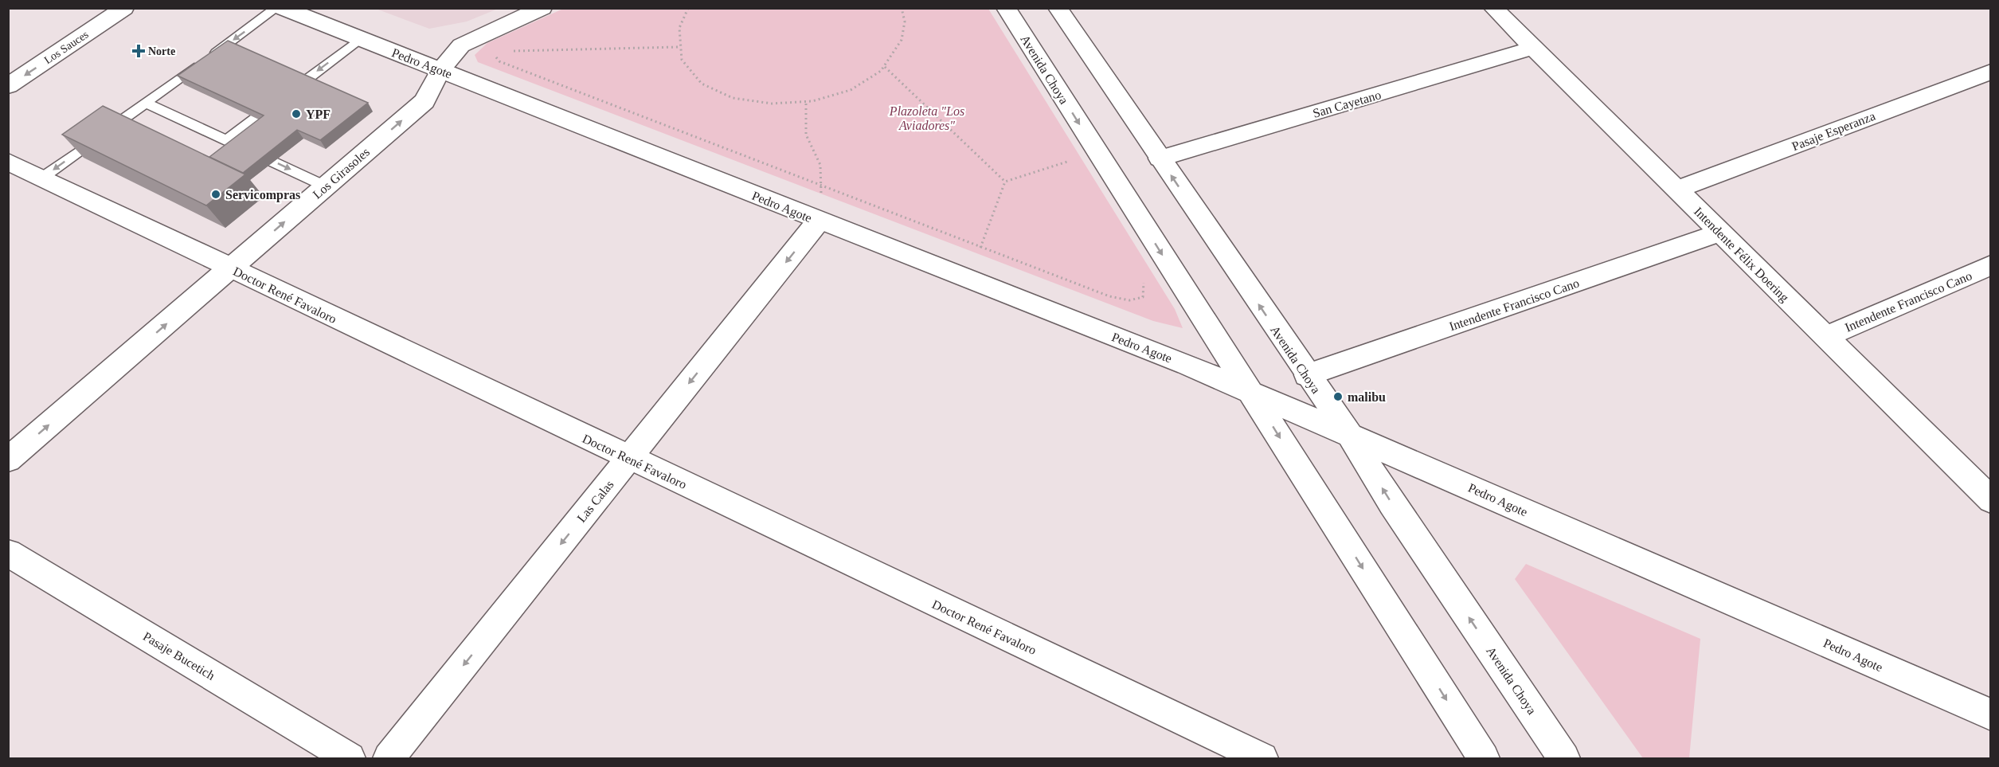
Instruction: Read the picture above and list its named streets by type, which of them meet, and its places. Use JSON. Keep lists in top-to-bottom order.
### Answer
{
  "streets": {
    "street": [
      "Los Sauces",
      "Pedro Agote",
      "Avenida Choya",
      "San Cayetano",
      "Pasaje Esperanza",
      "Los Girasoles",
      "Intendente Félix Doering",
      "Doctor René Favaloro",
      "Intendente Francisco Cano",
      "Las Calas",
      "Pasaje Bucetich"
    ]
  },
  "crossings": [
    ["Pedro Agote", "Avenida Choya"],
    ["Pedro Agote", "Los Girasoles"],
    ["Pedro Agote", "Las Calas"],
    ["Avenida Choya", "San Cayetano"],
    ["Avenida Choya", "Intendente Francisco Cano"],
    ["San Cayetano", "Intendente Félix Doering"],
    ["Pasaje Esperanza", "Intendente Félix Doering"],
    ["Los Girasoles", "Doctor René Favaloro"],
    ["Intendente Félix Doering", "Intendente Francisco Cano"],
    ["Doctor René Favaloro", "Las Calas"]
  ],
  "one_way": ["Los Sauces", "Los Girasoles", "Las Calas"],
  "parks": ["Plazoleta \"Los Aviadores\""],
  "places": {
    "health": ["Norte"],
    "other": ["YPF", "Servicompras", "malibu"]
  }
}
